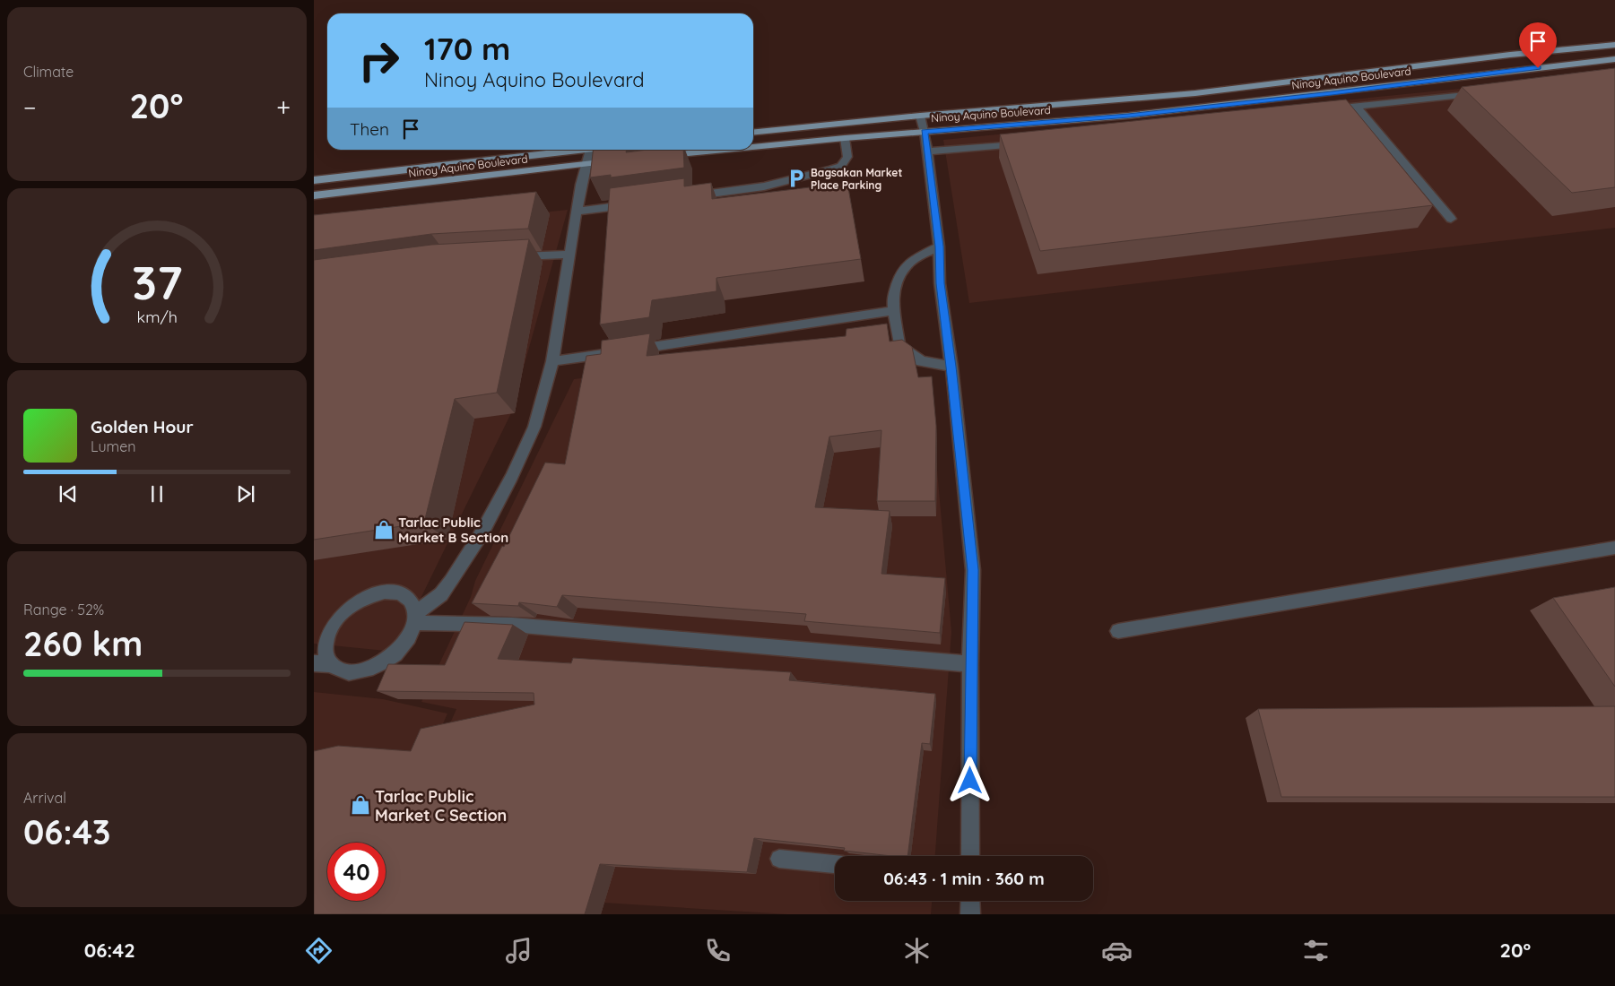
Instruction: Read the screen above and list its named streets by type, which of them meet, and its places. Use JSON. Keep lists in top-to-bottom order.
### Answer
{
  "streets": {
    "main road": ["Ninoy Aquino Boulevard"]
  },
  "places": {
    "parking": ["Bagsakan Market Place Parking"],
    "shop": ["Tarlac Public Market B Section", "Tarlac Public Market C Section"]
  },
  "page": {
    "tile": [
      "Climate",
      ["Range · 52%", "260 km"],
      ["Arrival", "06:43"]
    ],
    "turn": ["170 m", "Ninoy Aquino Boulevard"],
    "heat": ["−", "20°", "+"],
    "then": "Then",
    "song": ["Golden Hour", "Lumen"],
    "limit": "40",
    "trip": "06:43 · 1 min · 360 m",
    "tabs": ["06:42", "20°"],
    "gauge": ["37", "km/h"]
  }
}
